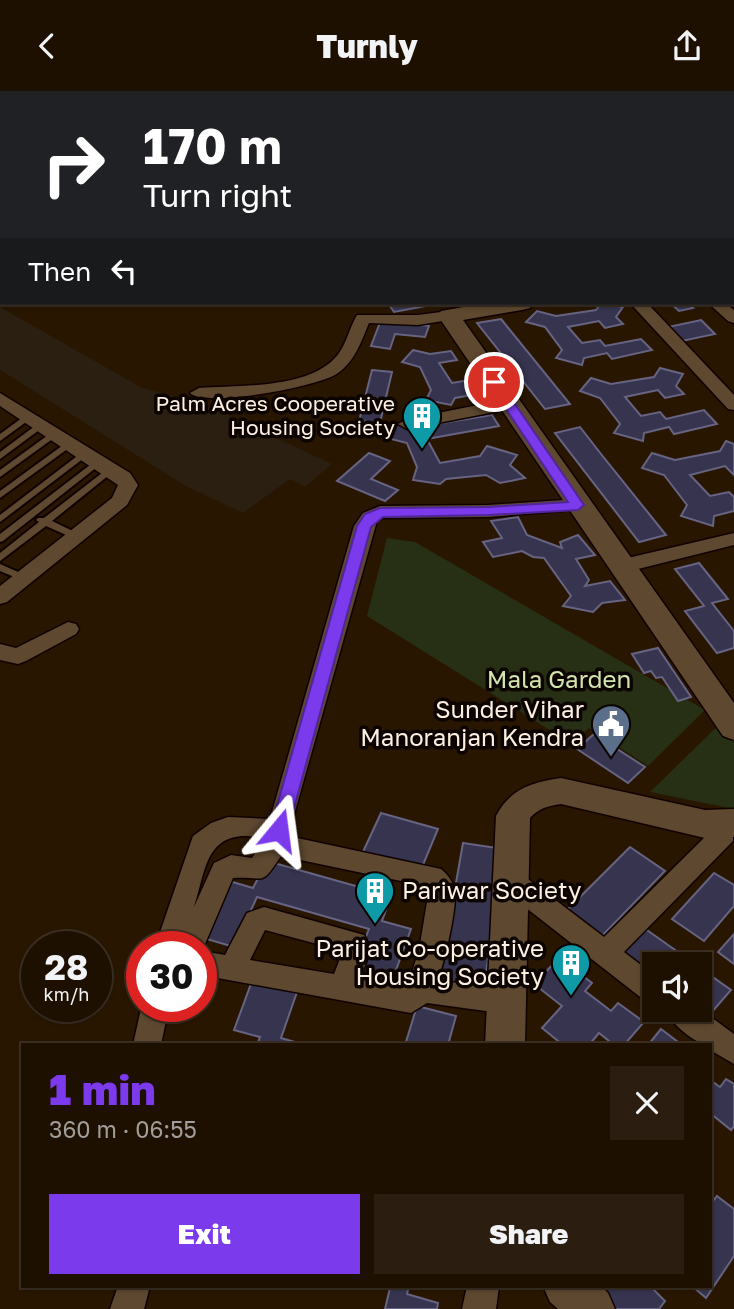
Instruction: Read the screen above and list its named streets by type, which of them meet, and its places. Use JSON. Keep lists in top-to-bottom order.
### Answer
{
  "parks": ["Mala Garden"],
  "places": {
    "building": ["Palm Acres Cooperative Housing Society", "Pariwar Society", "Parijat Co-operative Housing Society"],
    "public building": ["Sunder Vihar Manoranjan Kendra"]
  },
  "page": {
    "header": "Turnly",
    "turn": ["170 m", "Turn right"],
    "then": "Then",
    "speed": "28 km/h",
    "limit": "30",
    "heading": ["1 min", "360 m · 06:55"],
    "buttons": ["Exit", "Share"]
  }
}
